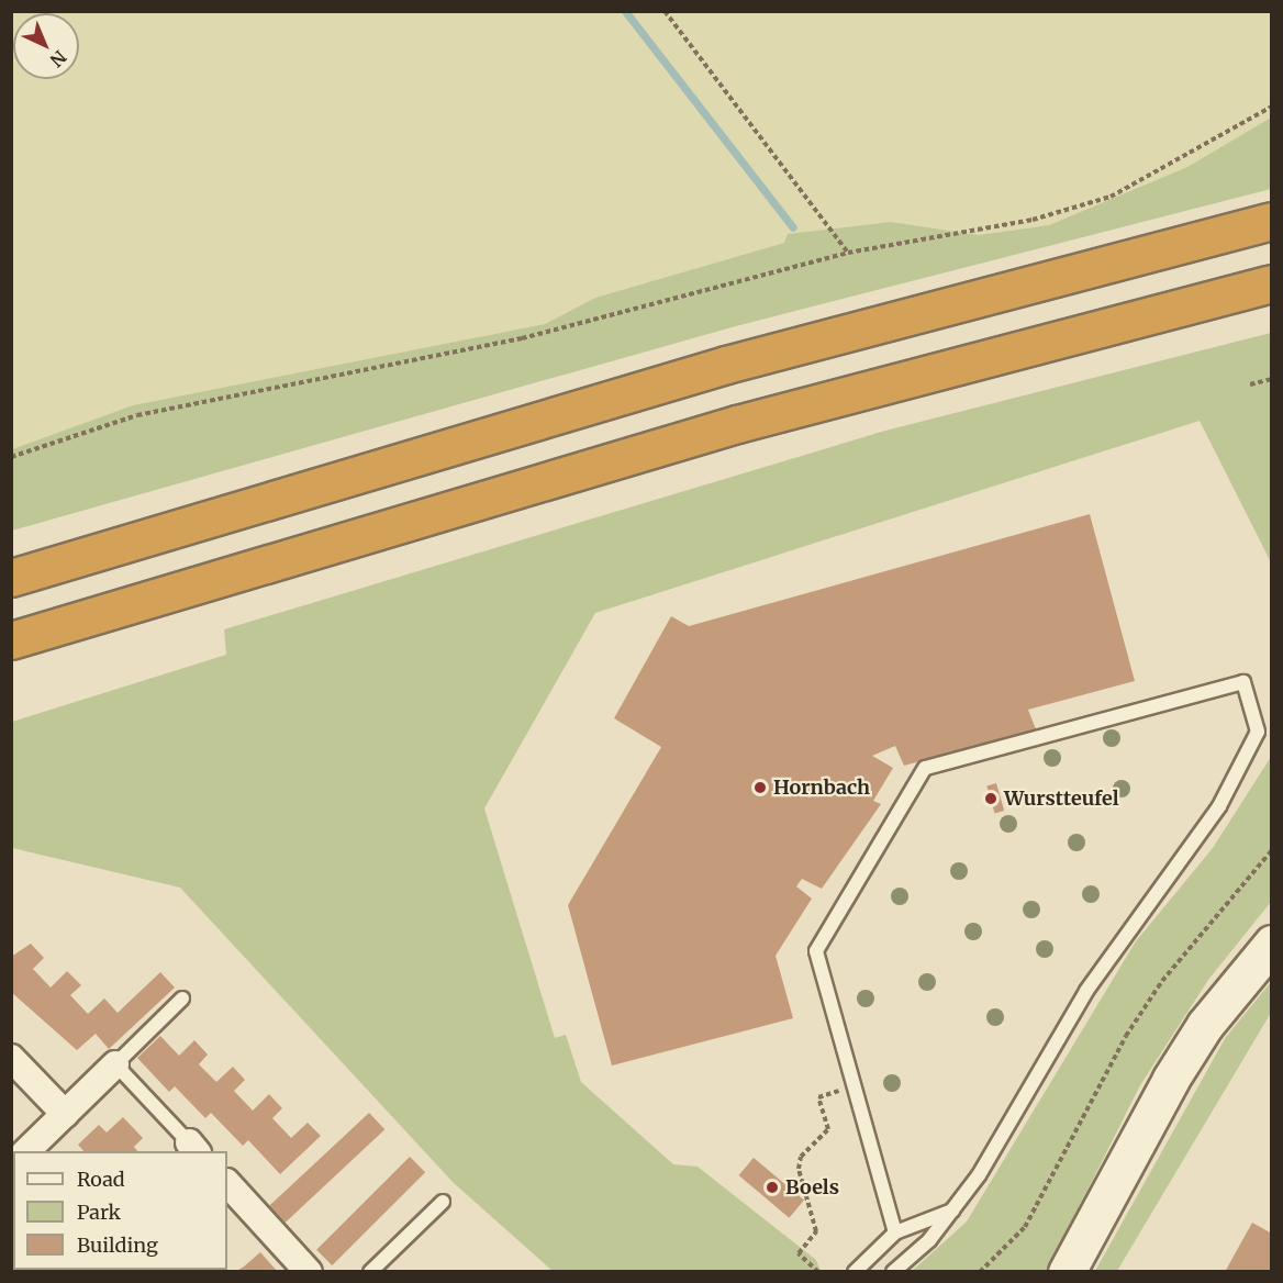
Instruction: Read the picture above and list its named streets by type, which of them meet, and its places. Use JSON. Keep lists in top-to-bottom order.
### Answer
{
  "places": ["Hornbach", "Wurstteufel", "Boels"],
  "legend": ["Road", "Park", "Building"],
  "north": "bottom right"
}
